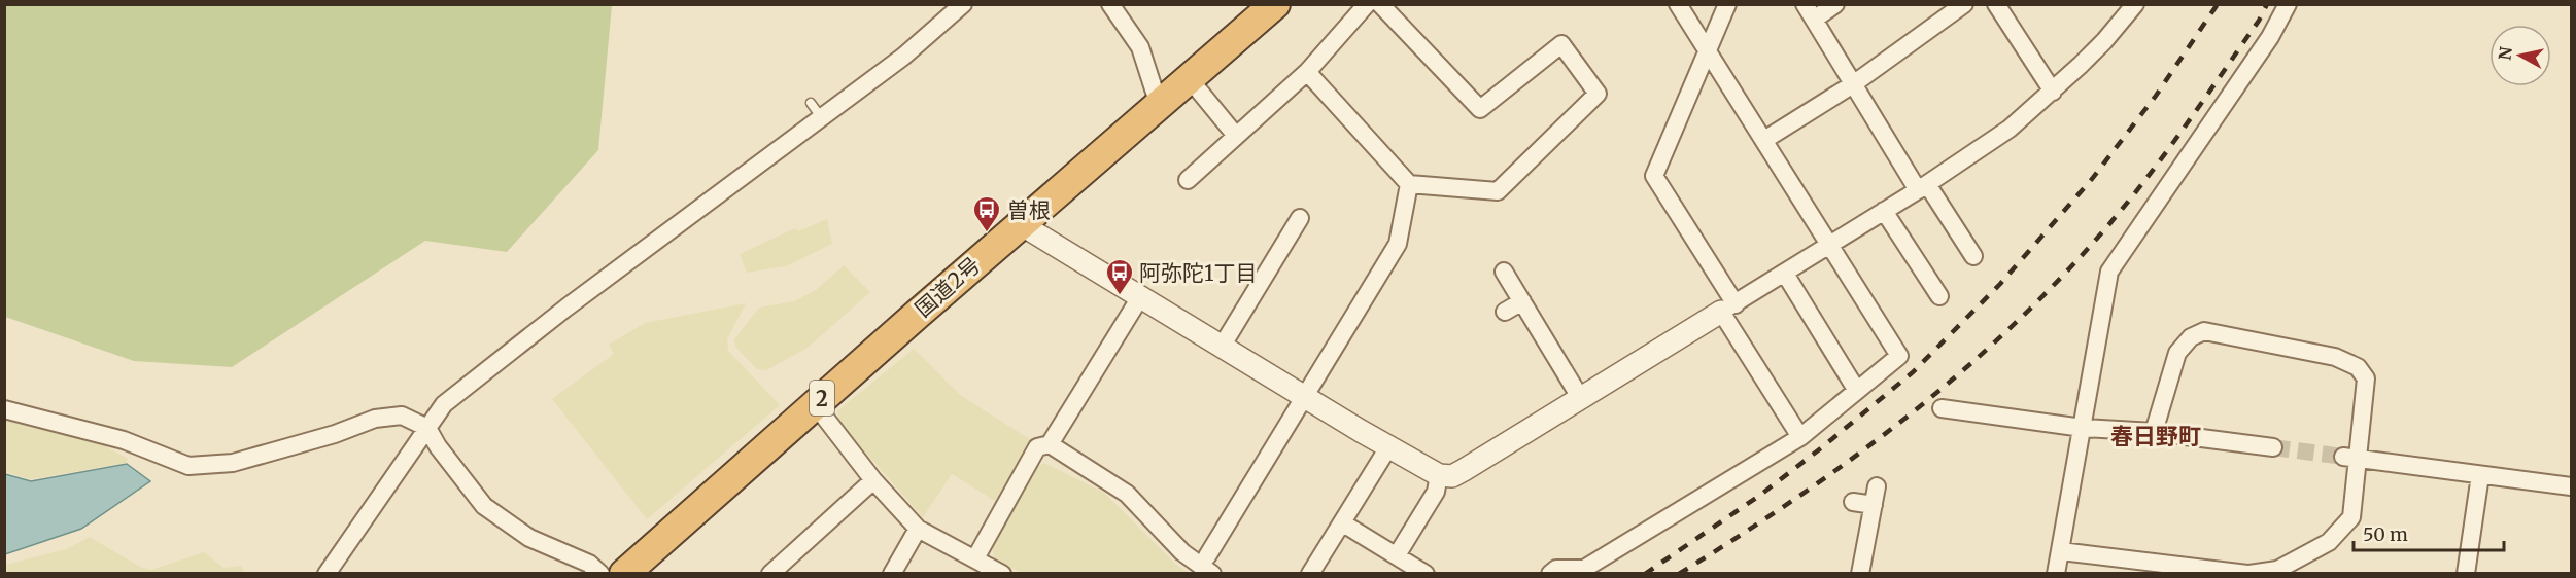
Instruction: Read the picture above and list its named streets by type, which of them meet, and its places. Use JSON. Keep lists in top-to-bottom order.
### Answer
{
  "streets": {
    "highway": ["国道2号", "2"]
  },
  "districts": ["春日野町"],
  "places": {
    "bus stop": ["曽根", "阿弥陀1丁目"]
  },
  "scale_bar": "50 m",
  "north": "left"
}
